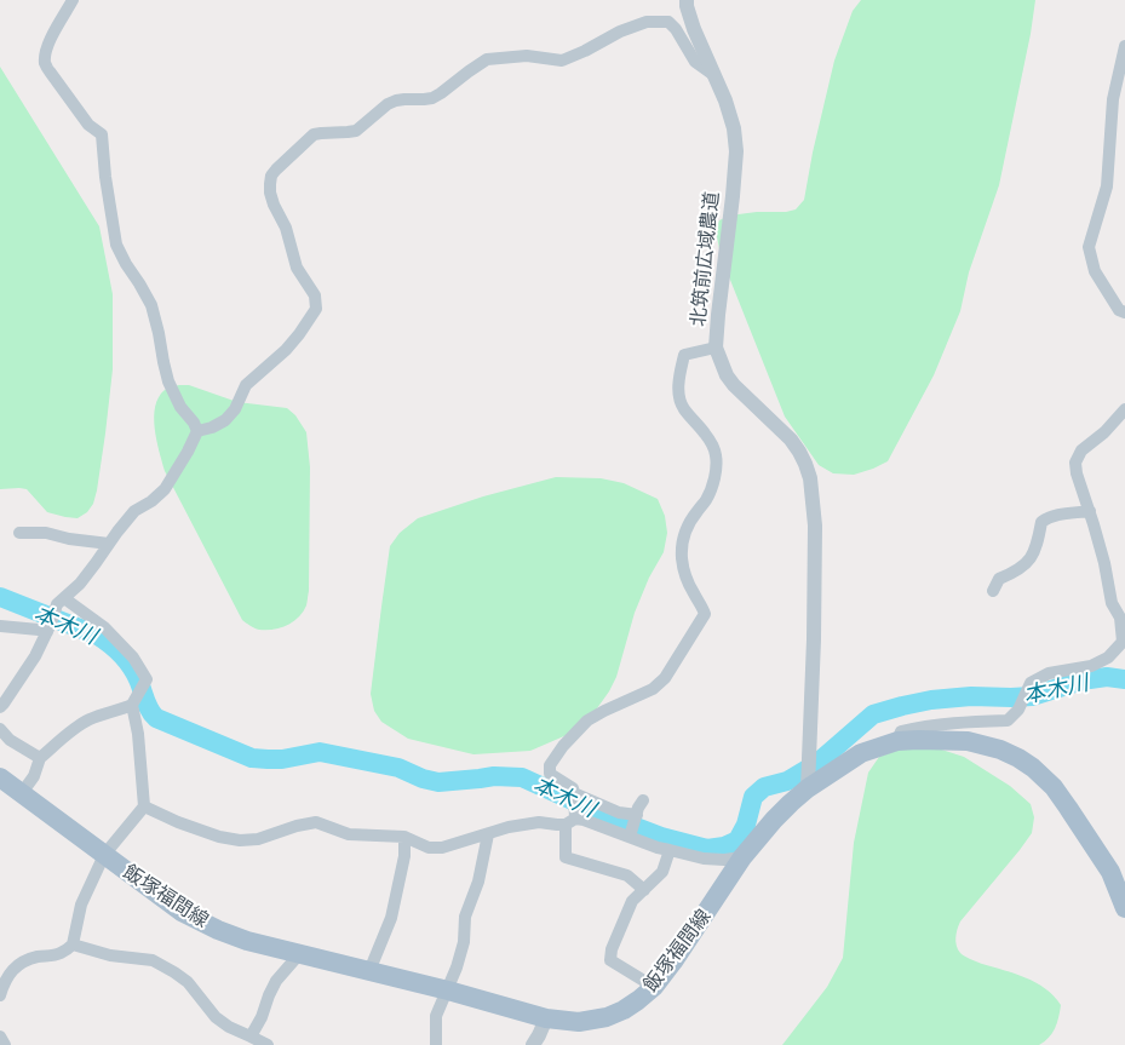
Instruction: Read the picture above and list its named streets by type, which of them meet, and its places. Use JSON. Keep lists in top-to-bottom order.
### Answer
{
  "streets": {
    "main road": ["飯塚福間線"],
    "street": ["北筑前広域農道"]
  },
  "crossings": [
    ["北筑前広域農道", "飯塚福間線"]
  ],
  "water": ["本木川"]
}
